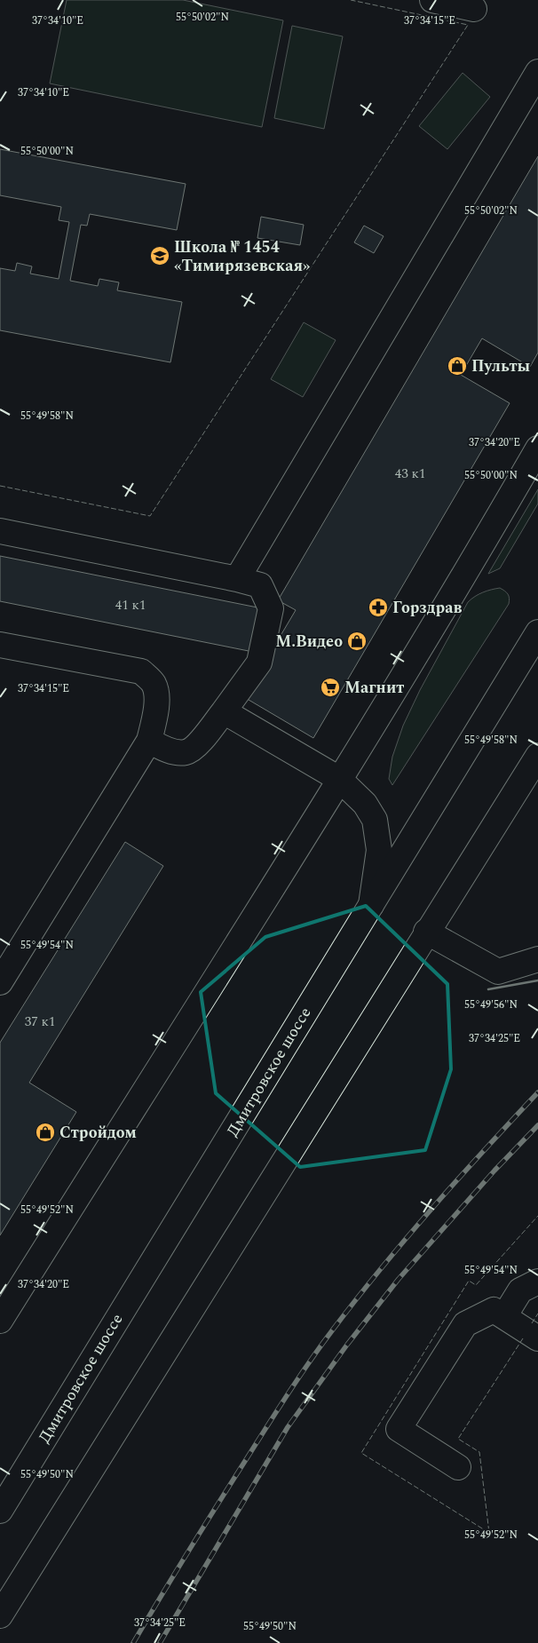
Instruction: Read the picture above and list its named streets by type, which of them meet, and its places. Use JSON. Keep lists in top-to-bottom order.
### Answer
{
  "streets": {
    "main road": ["Дмитровское шоссе"]
  },
  "places": {
    "school or university": ["Школа № 1454 «Тимирязевская»"],
    "shop": ["Пульты", "М.Видео", "Стройдом"],
    "pharmacy": ["Горздрав"],
    "supermarket": ["Магнит"]
  },
  "house_numbers": ["43 к1", "41 к1", "37 к1"],
  "coordinates": [
    "55°50'02\"N",
    "37°34'10\"E",
    "37°34'15\"E",
    "55°50'00\"N",
    "55°49'58\"N",
    "37°34'20\"E",
    "55°49'54\"N",
    "55°49'56\"N",
    "37°34'25\"E",
    "55°49'52\"N",
    "55°49'50\"N"
  ]
}
